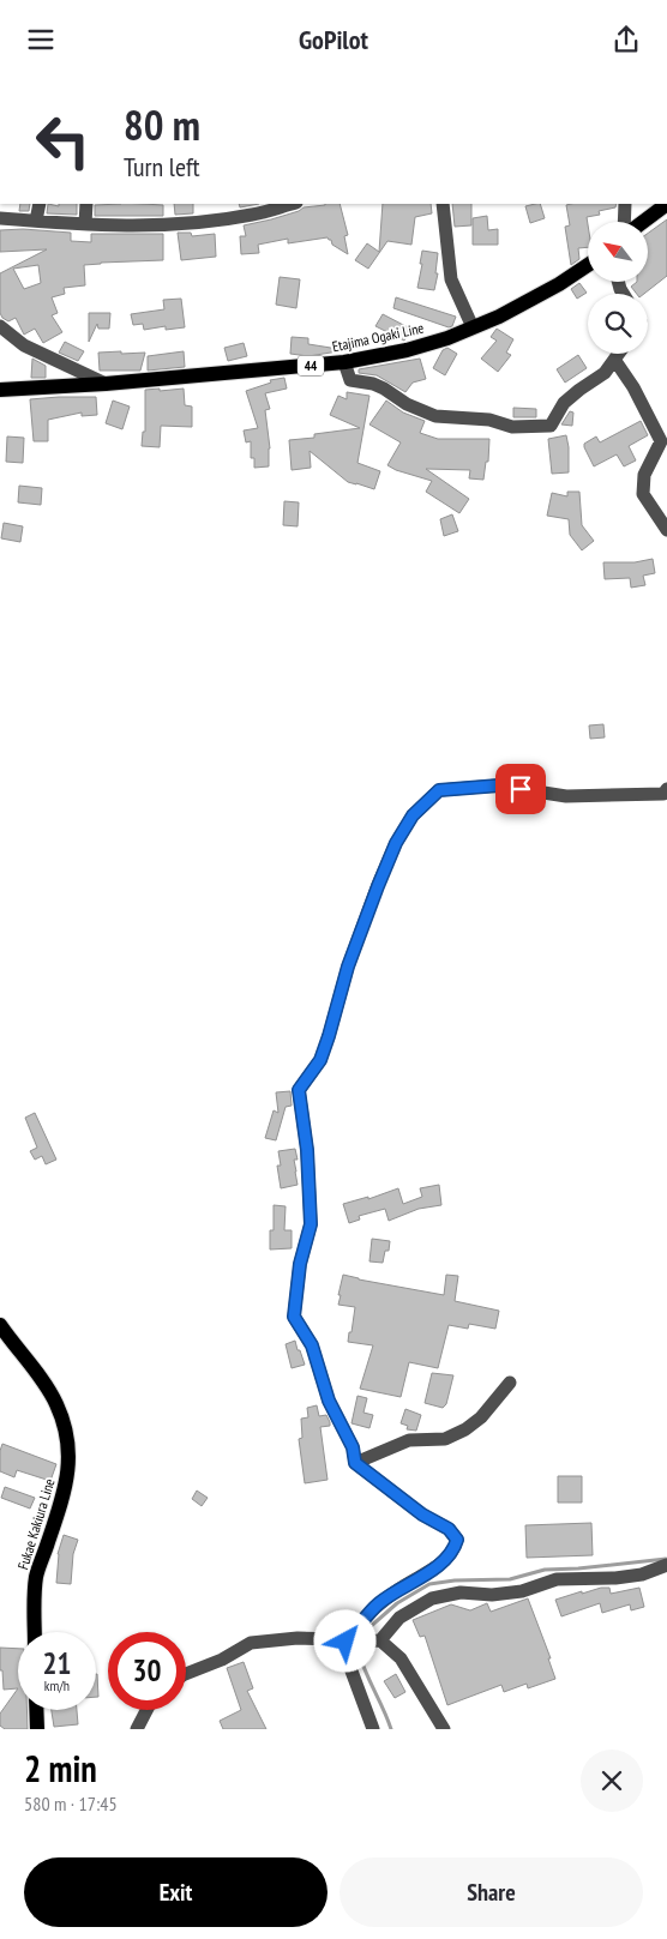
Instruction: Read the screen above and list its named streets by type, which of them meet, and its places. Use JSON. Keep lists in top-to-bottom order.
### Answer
{
  "streets": {
    "main road": ["Etajima Ogaki Line", "44", "Fukae Kakiura Line"]
  },
  "north": "top left",
  "page": {
    "header": "GoPilot",
    "turn": ["80 m", "Turn left"],
    "speed": "21 km/h",
    "limit": "30",
    "heading": ["2 min", "580 m · 17:45"],
    "buttons": ["Exit", "Share"]
  }
}
